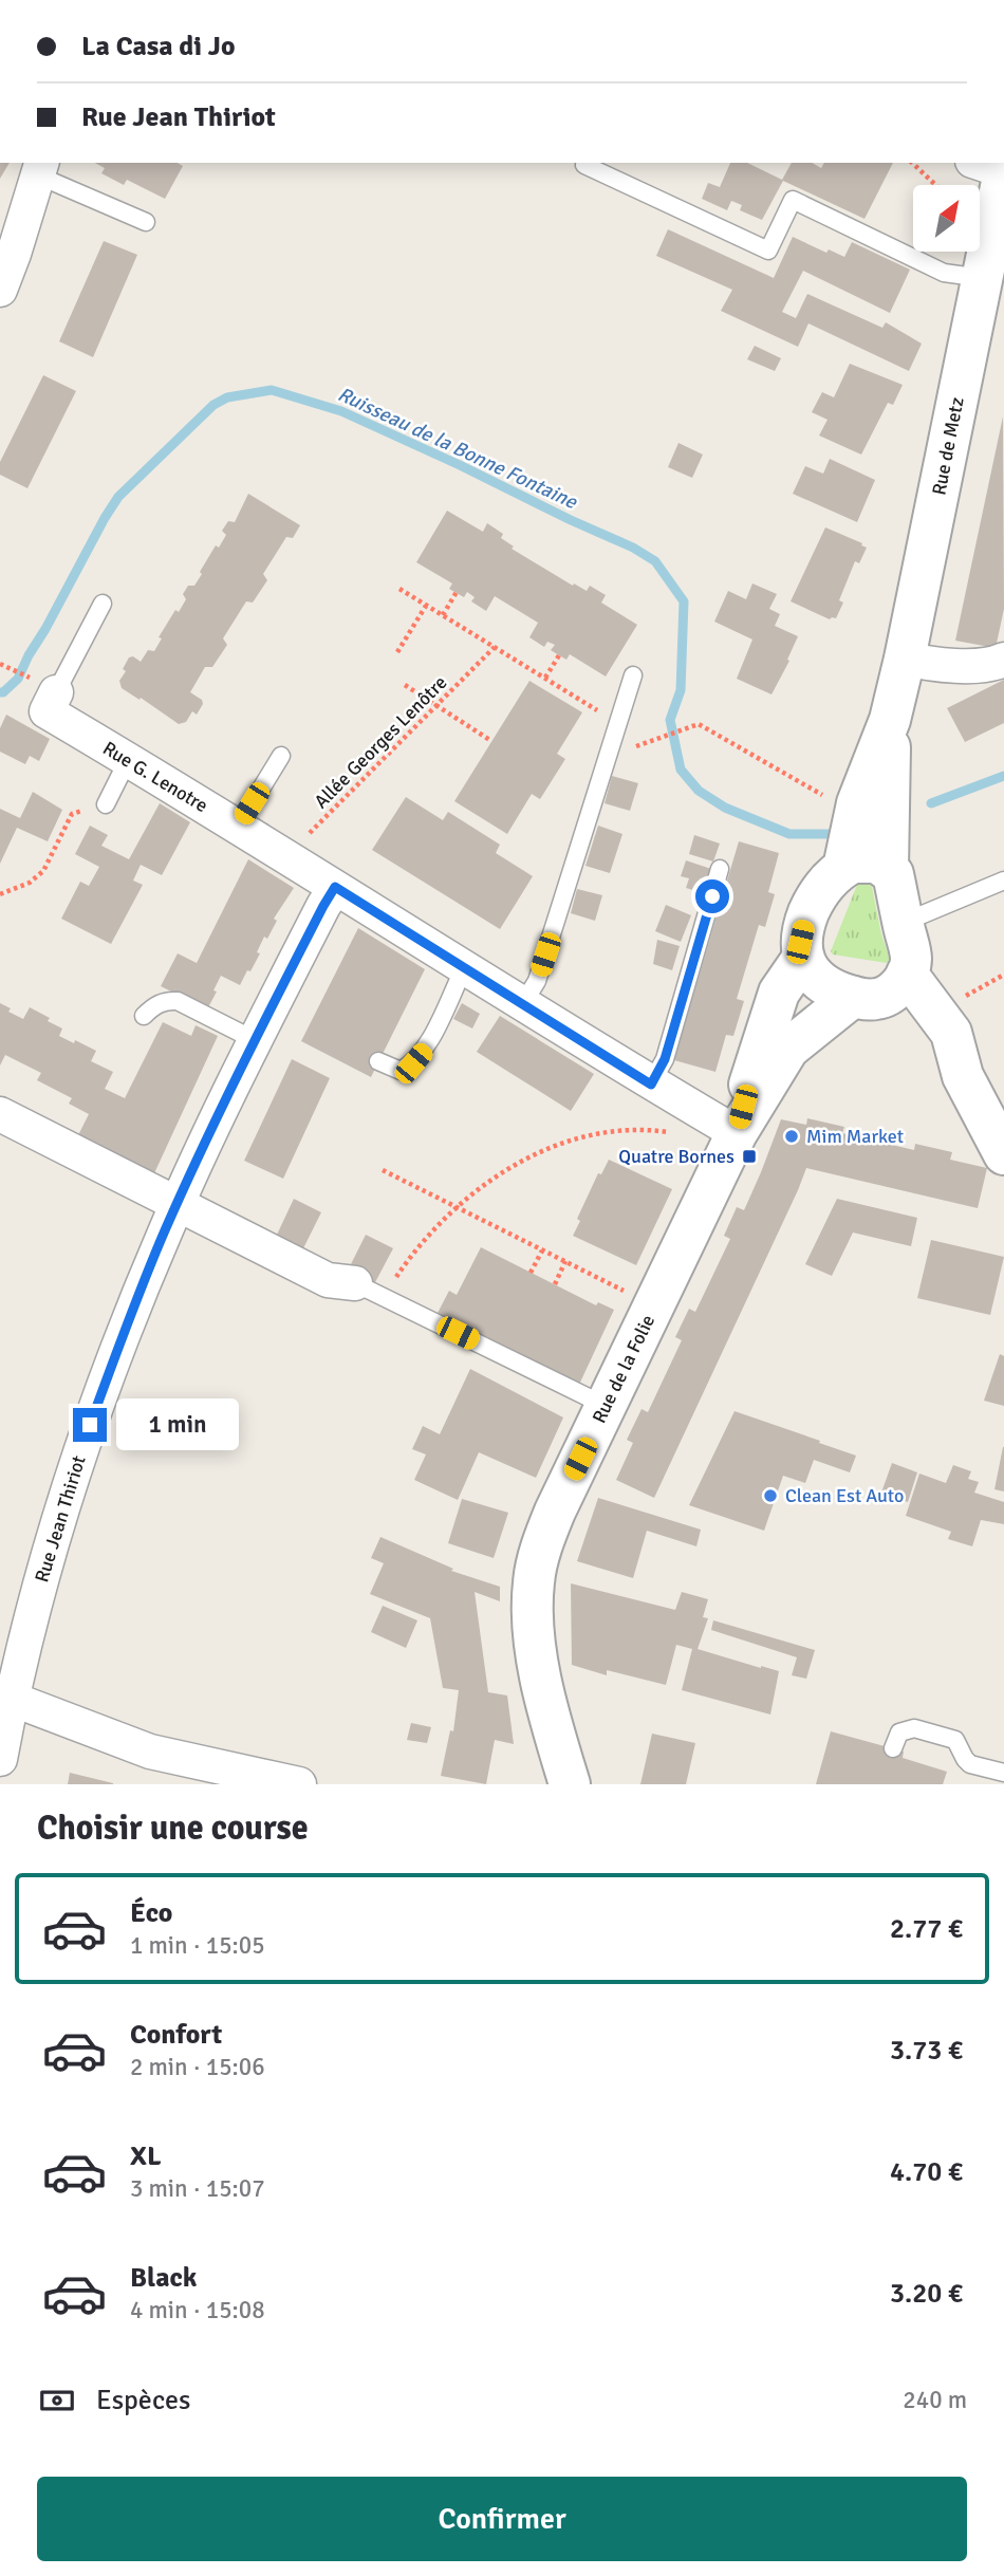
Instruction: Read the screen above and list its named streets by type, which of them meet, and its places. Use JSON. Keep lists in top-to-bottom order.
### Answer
{
  "streets": {
    "street": [
      "Rue de Metz",
      "Rue G. Lenotre",
      "Rue de la Folie",
      "Rue Jean Thiriot"
    ],
    "path": ["Allée Georges Lenôtre"]
  },
  "crossings": [
    ["Rue de Metz", "Rue de la Folie"],
    ["Allée Georges Lenôtre", "Rue G. Lenotre"],
    ["Rue G. Lenotre", "Rue de la Folie"],
    ["Rue G. Lenotre", "Rue Jean Thiriot"]
  ],
  "water": ["Ruisseau de la Bonne Fontaine"],
  "places": {
    "other": ["Mim Market", "Clean Est Auto"],
    "transit": ["Quatre Bornes"]
  },
  "north": "top right",
  "page": {
    "banner": ["La Casa di Jo", "Rue Jean Thiriot"],
    "bubble": "1 min",
    "heading": "Choisir une course",
    "list": [
      {
        "name": "Éco",
        "note": "1 min · 15:05",
        "value": "2.77 €"
      },
      {
        "name": "Confort",
        "note": "2 min · 15:06",
        "value": "3.73 €"
      },
      {
        "name": "XL",
        "note": "3 min · 15:07",
        "value": "4.70 €"
      },
      {
        "name": "Black",
        "note": "4 min · 15:08",
        "value": "3.20 €"
      }
    ],
    "pay": ["Espèces", "240 m"],
    "buttons": "Confirmer"
  }
}
